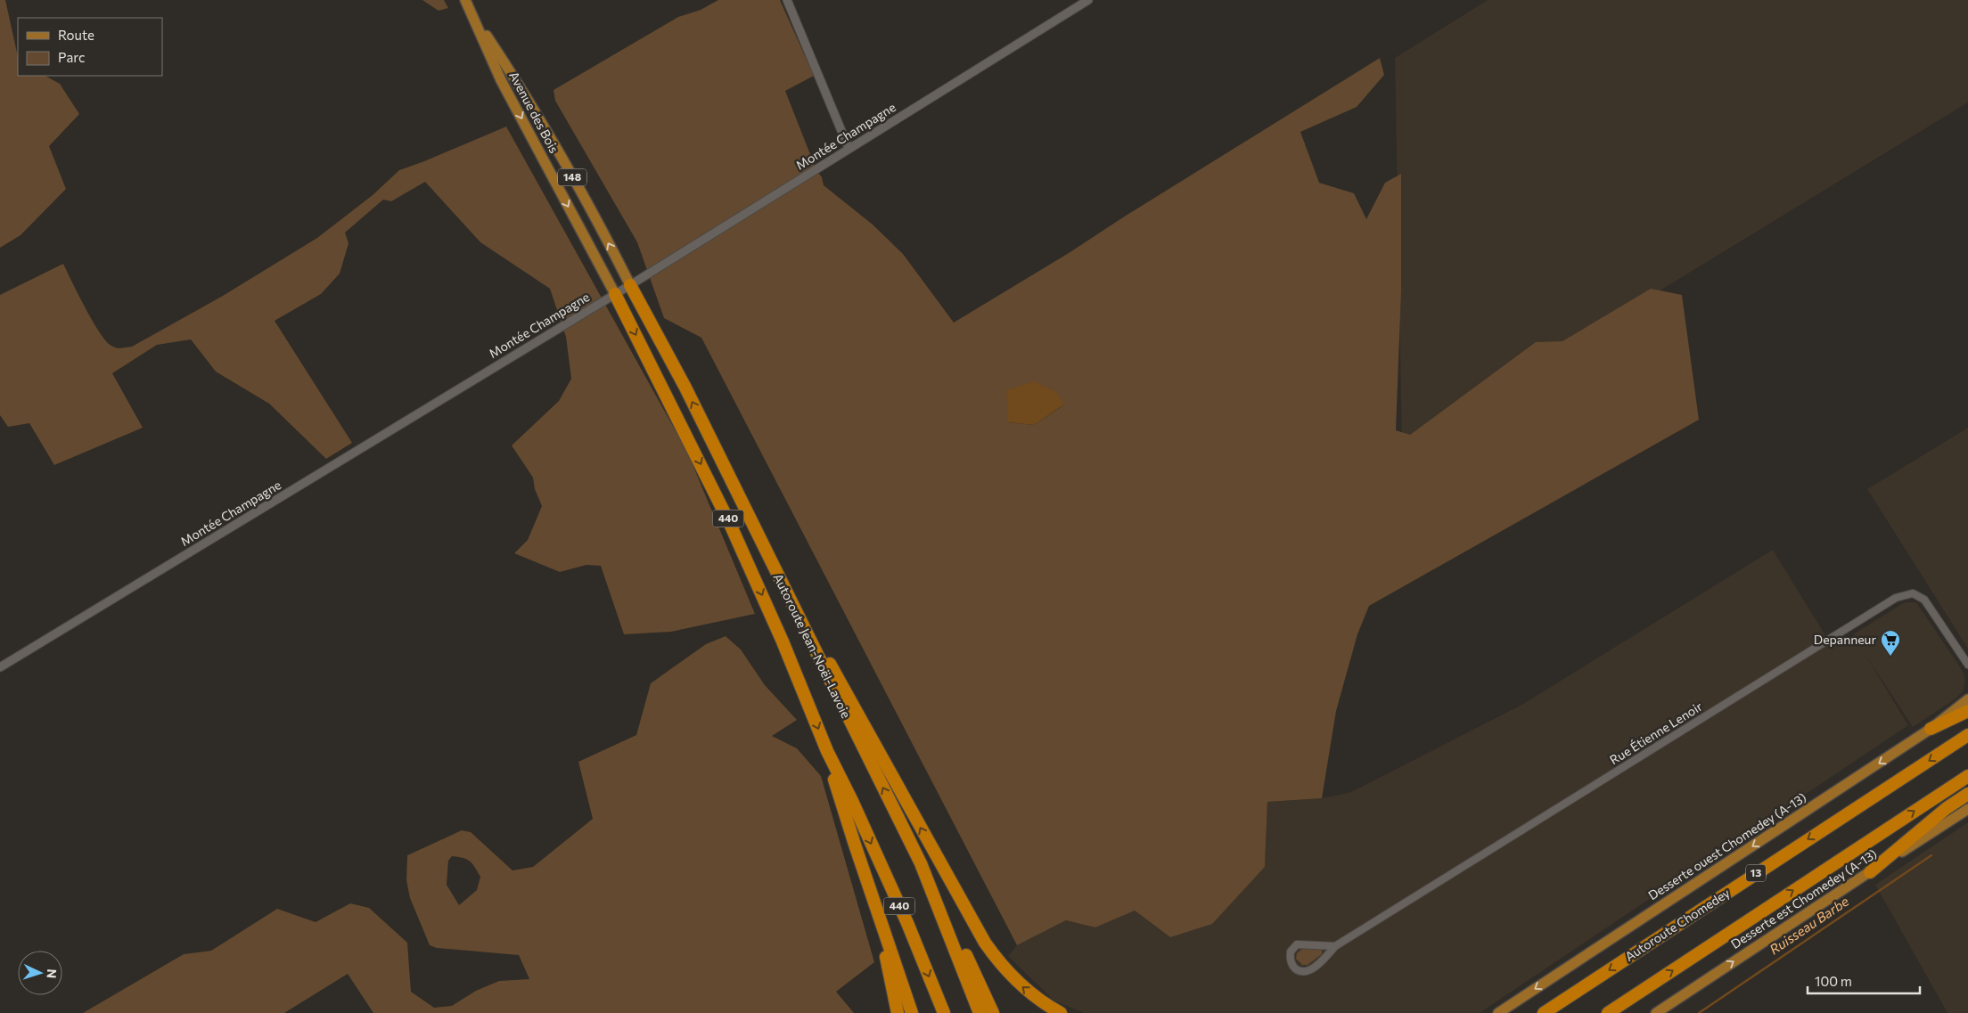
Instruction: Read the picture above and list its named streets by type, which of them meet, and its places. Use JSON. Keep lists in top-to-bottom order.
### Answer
{
  "streets": {
    "highway": [
      "440",
      "Autoroute Jean-Noël-Lavoie",
      "13",
      "Autoroute Chomedey"
    ],
    "main road": [
      "Avenue des Bois",
      "148",
      "Desserte ouest Chomedey (A-13)",
      "Desserte est Chomedey (A-13)"
    ],
    "street": ["Montée Champagne", "Rue Étienne Lenoir"]
  },
  "crossings": [
    ["Avenue des Bois", "Montée Champagne"],
    ["Avenue des Bois", "Autoroute Jean-Noël-Lavoie"],
    ["Montée Champagne", "Autoroute Jean-Noël-Lavoie"]
  ],
  "one_way": ["Desserte ouest Chomedey (A-13)", "Desserte est Chomedey (A-13)"],
  "water": ["Ruisseau Barbe"],
  "places": {
    "supermarket": ["Depanneur"]
  },
  "legend": ["Route", "Parc"],
  "scale_bar": "100 m",
  "north": "right"
}
